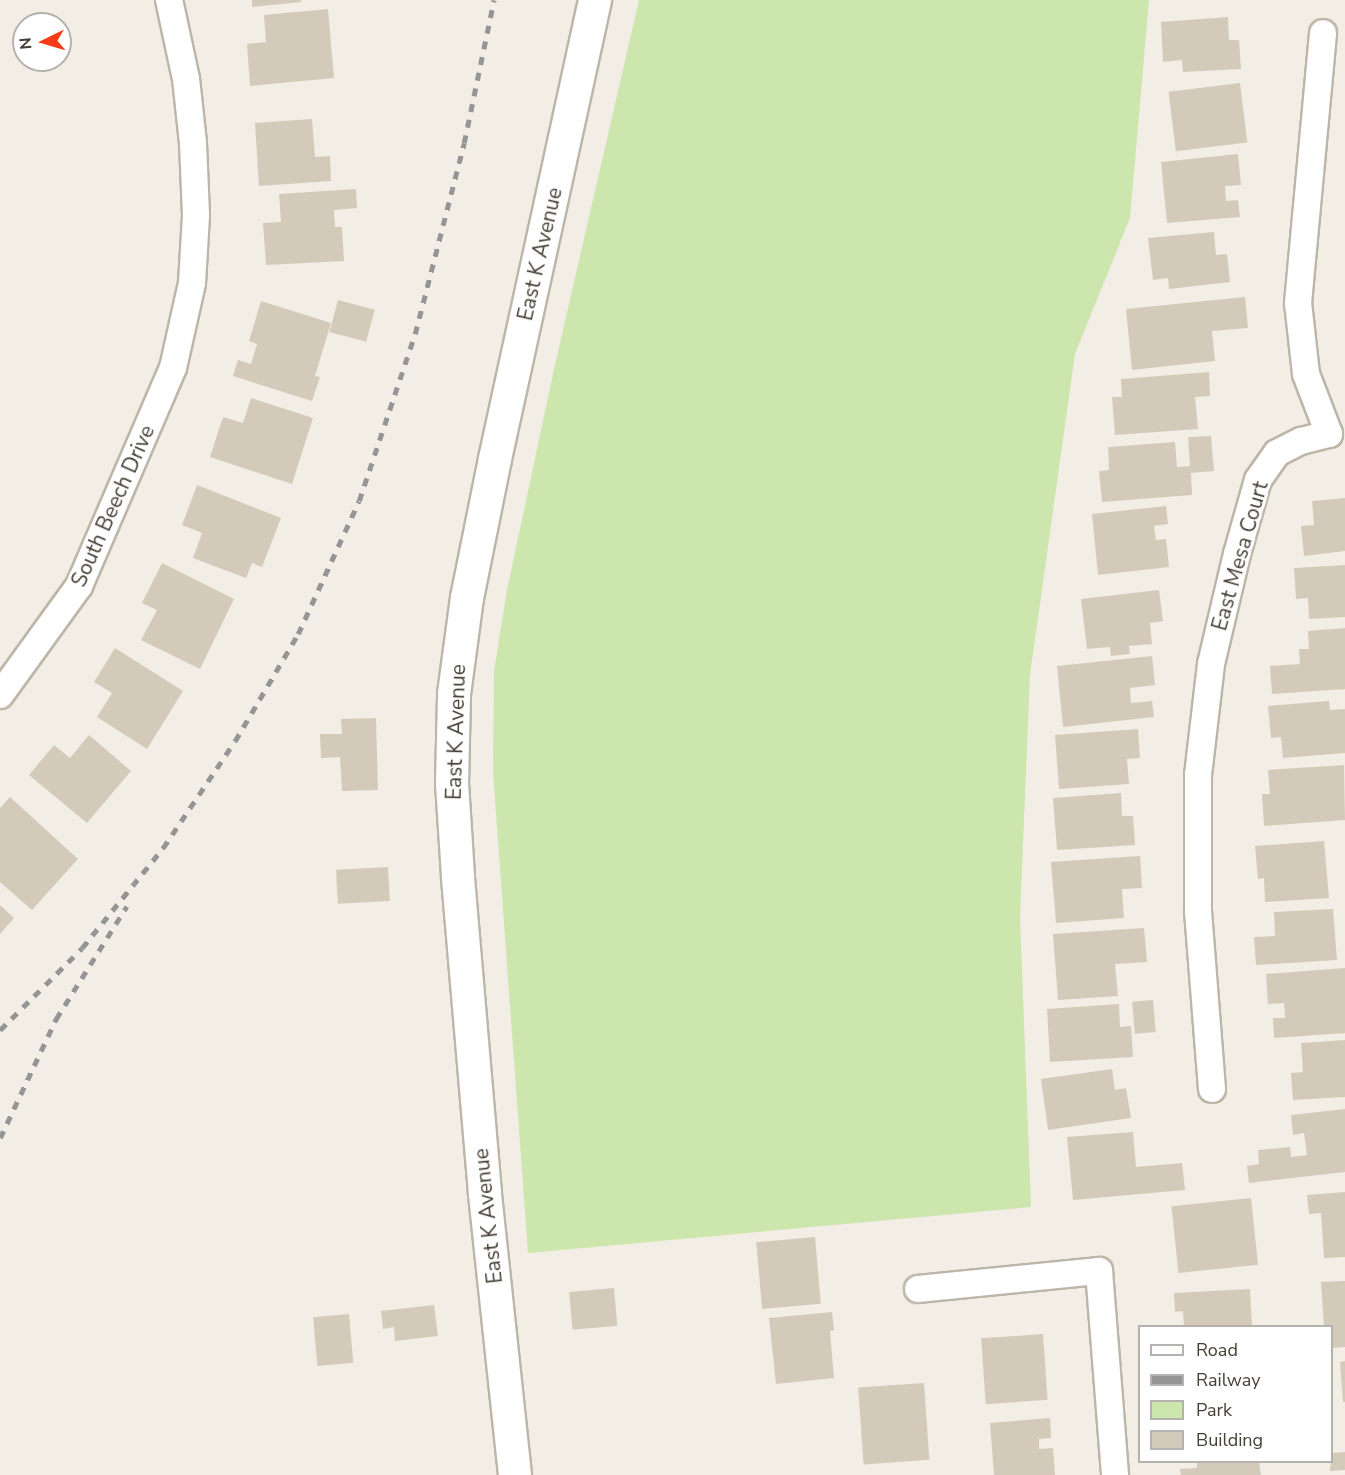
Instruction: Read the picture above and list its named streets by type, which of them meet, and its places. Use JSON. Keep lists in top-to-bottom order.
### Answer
{
  "streets": {
    "street": ["East K Avenue", "South Beech Drive", "East Mesa Court"]
  },
  "legend": [
    "Road",
    "Railway",
    "Park",
    "Building"
  ],
  "north": "left"
}
